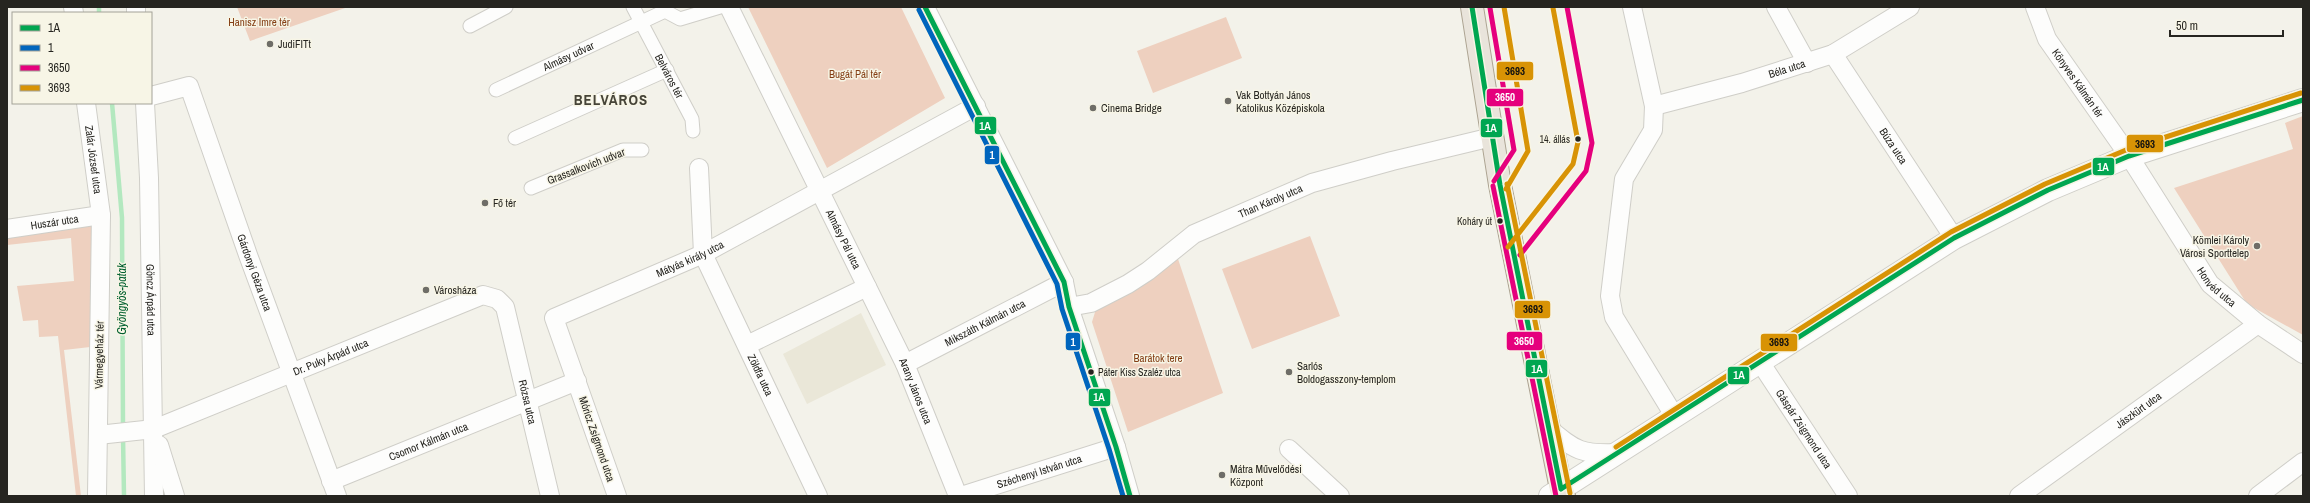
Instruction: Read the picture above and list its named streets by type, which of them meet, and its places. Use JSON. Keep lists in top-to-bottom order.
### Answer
{
  "streets": {
    "street": [
      "Almásy udvar",
      "Béla utca",
      "Belváros tér",
      "Könyves Kálmán tér",
      "Búza utca",
      "Zalár József utca",
      "Grassalkovich udvar",
      "Than Károly utca",
      "Huszár utca",
      "Almásy Pál utca",
      "Mátyás király utca",
      "Gárdonyi Géza utca",
      "Honvéd utca",
      "Göncz Árpád utca",
      "Mikszáth Kálmán utca",
      "Vármegyeház tér",
      "Dr. Puky Árpád utca",
      "Zöldfa utca",
      "Arany János utca",
      "Rózsa utca",
      "Jászkürt utca",
      "Gáspár Zsigmond utca",
      "Móricz Zsigmond utca",
      "Csomor Kálmán utca",
      "Széchenyi István utca"
    ]
  },
  "crossings": [
    ["Almásy udvar", "Belváros tér"],
    ["Béla utca", "Búza utca"],
    ["Könyves Kálmán tér", "Honvéd utca"],
    ["Zalár József utca", "Huszár utca"],
    ["Zalár József utca", "Vármegyeház tér"],
    ["Huszár utca", "Vármegyeház tér"],
    ["Almásy Pál utca", "Mátyás király utca"],
    ["Almásy Pál utca", "Arany János utca"],
    ["Mátyás király utca", "Zöldfa utca"],
    ["Mátyás király utca", "Móricz Zsigmond utca"],
    ["Gárdonyi Géza utca", "Dr. Puky Árpád utca"],
    ["Gárdonyi Géza utca", "Csomor Kálmán utca"],
    ["Honvéd utca", "Jászkürt utca"],
    ["Göncz Árpád utca", "Dr. Puky Árpád utca"],
    ["Mikszáth Kálmán utca", "Arany János utca"],
    ["Vármegyeház tér", "Dr. Puky Árpád utca"],
    ["Dr. Puky Árpád utca", "Rózsa utca"],
    ["Arany János utca", "Széchenyi István utca"],
    ["Rózsa utca", "Csomor Kálmán utca"]
  ],
  "districts": ["BELVÁROS"],
  "water": ["Gyöngyös-patak"],
  "parks": ["Hanisz Imre tér", "Bugát Pál tér", "Barátok tere"],
  "places": [
    "JudiFITt",
    "Vak Bottyán János Katolikus Középiskola",
    "Cinema Bridge",
    "14. állás",
    "Fő tér",
    "Koháry út",
    "Kömlei Károly Városi Sporttelep",
    "Városháza",
    "Páter Kiss Szaléz utca",
    "Sarlós Boldogasszony-templom",
    "Mátra Művelődési Központ"
  ],
  "lines": [
    "transit line 1A",
    "transit line 3650",
    "transit line 3693",
    "transit line 1"
  ],
  "legend": [
    "1A",
    "1",
    "3650",
    "3693"
  ],
  "scale_bar": "50 m"
}
